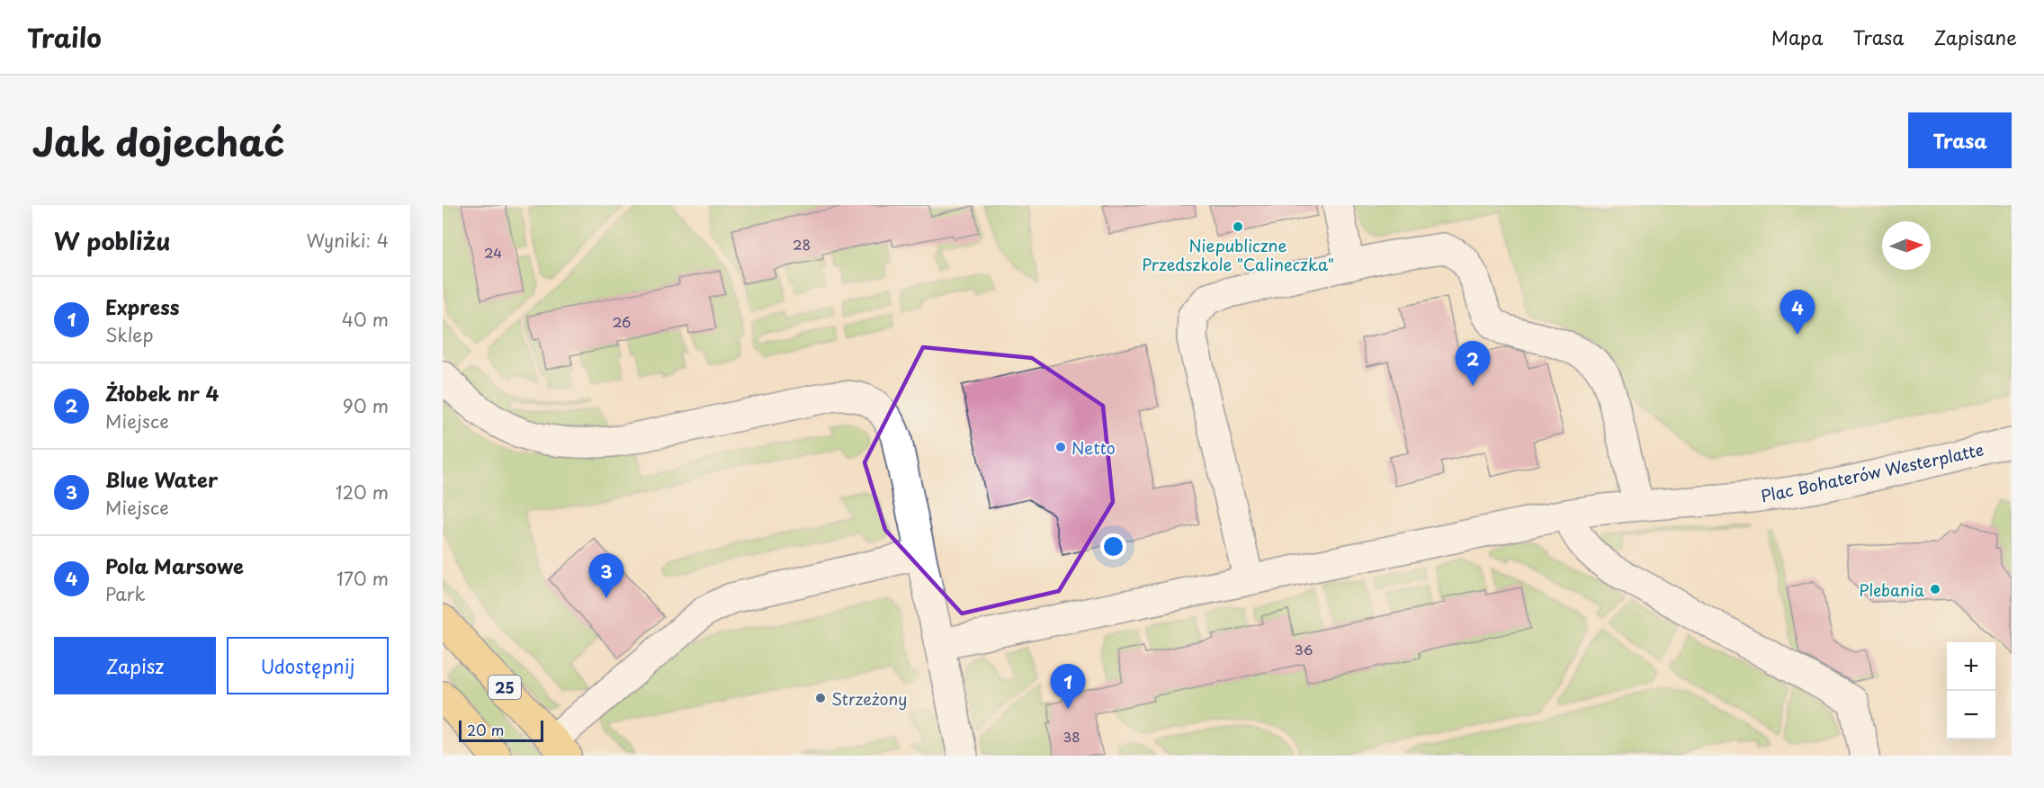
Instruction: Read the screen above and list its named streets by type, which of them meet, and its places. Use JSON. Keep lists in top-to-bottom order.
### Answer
{
  "streets": {
    "main road": ["25"],
    "street": ["Plac Bohaterów Westerplatte"]
  },
  "places": [
    "Niepubliczne Przedszkole \"Calineczka\"",
    "Netto",
    "Plebania",
    "Strzeżony"
  ],
  "house_numbers": [
    "28",
    "24",
    "26",
    "36",
    "38"
  ],
  "scale_bar": "20 m",
  "north": "right",
  "page": {
    "header": "Trailo",
    "nav": ["Mapa", "Trasa", "Zapisane"],
    "title": "Jak dojechać",
    "buttons": [
      "Trasa",
      ["Zapisz", "Udostępnij"]
    ],
    "heading": ["W pobliżu", "Wyniki: 4"],
    "list": [
      {
        "mark": "1",
        "name": "Express",
        "note": "Sklep",
        "value": "40 m"
      },
      {
        "mark": "2",
        "name": "Żłobek nr 4",
        "note": "Miejsce",
        "value": "90 m"
      },
      {
        "mark": "3",
        "name": "Blue Water",
        "note": "Miejsce",
        "value": "120 m"
      },
      {
        "mark": "4",
        "name": "Pola Marsowe",
        "note": "Park",
        "value": "170 m"
      }
    ],
    "pins": [
      "4",
      "2",
      "3",
      "1"
    ],
    "map_buttons": ["+", "−"],
    "scale": "20 m"
  }
}
